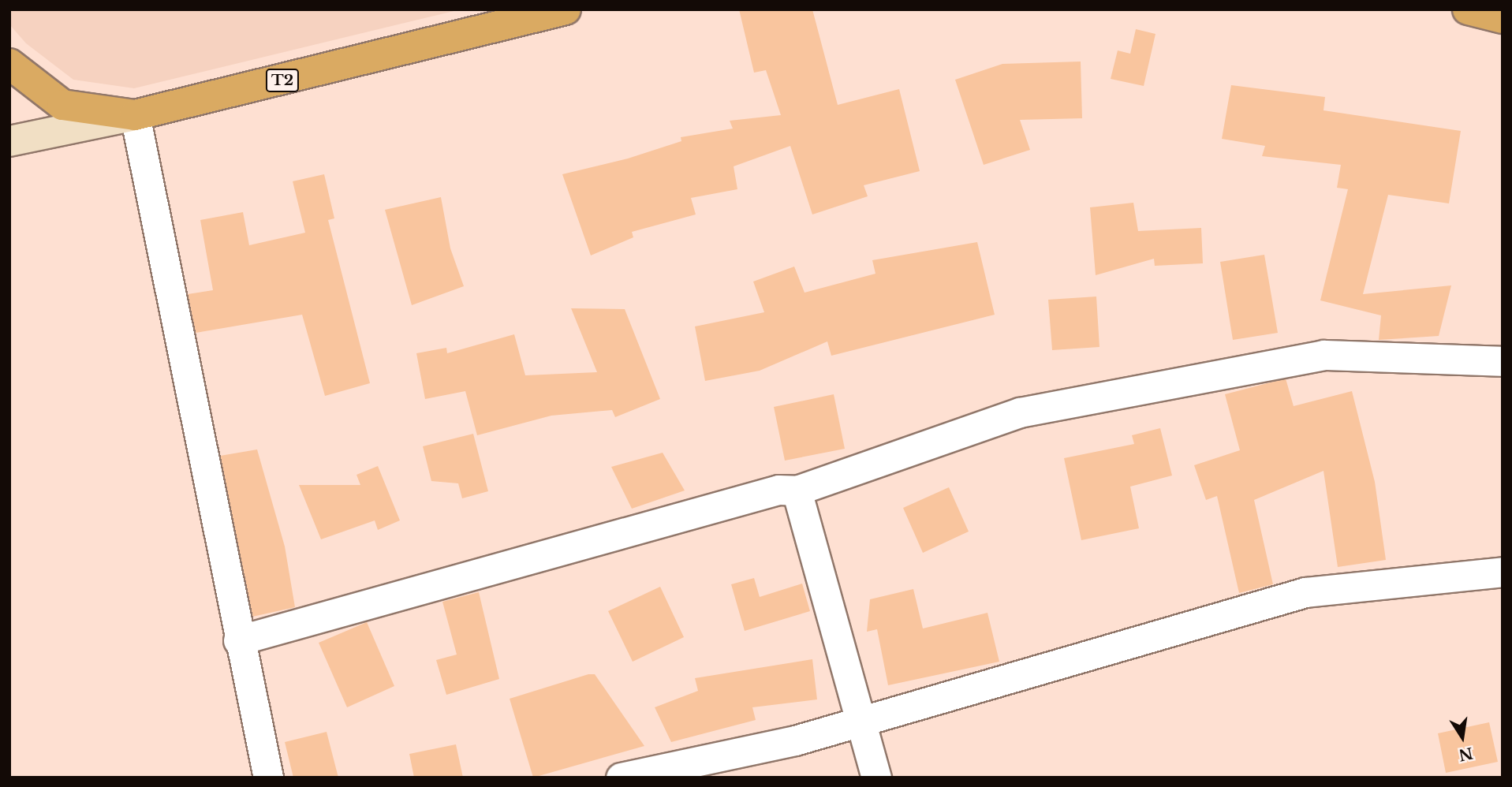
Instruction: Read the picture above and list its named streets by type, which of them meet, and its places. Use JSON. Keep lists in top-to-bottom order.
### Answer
{
  "streets": {
    "highway": ["T2"]
  },
  "north": "bottom"
}
